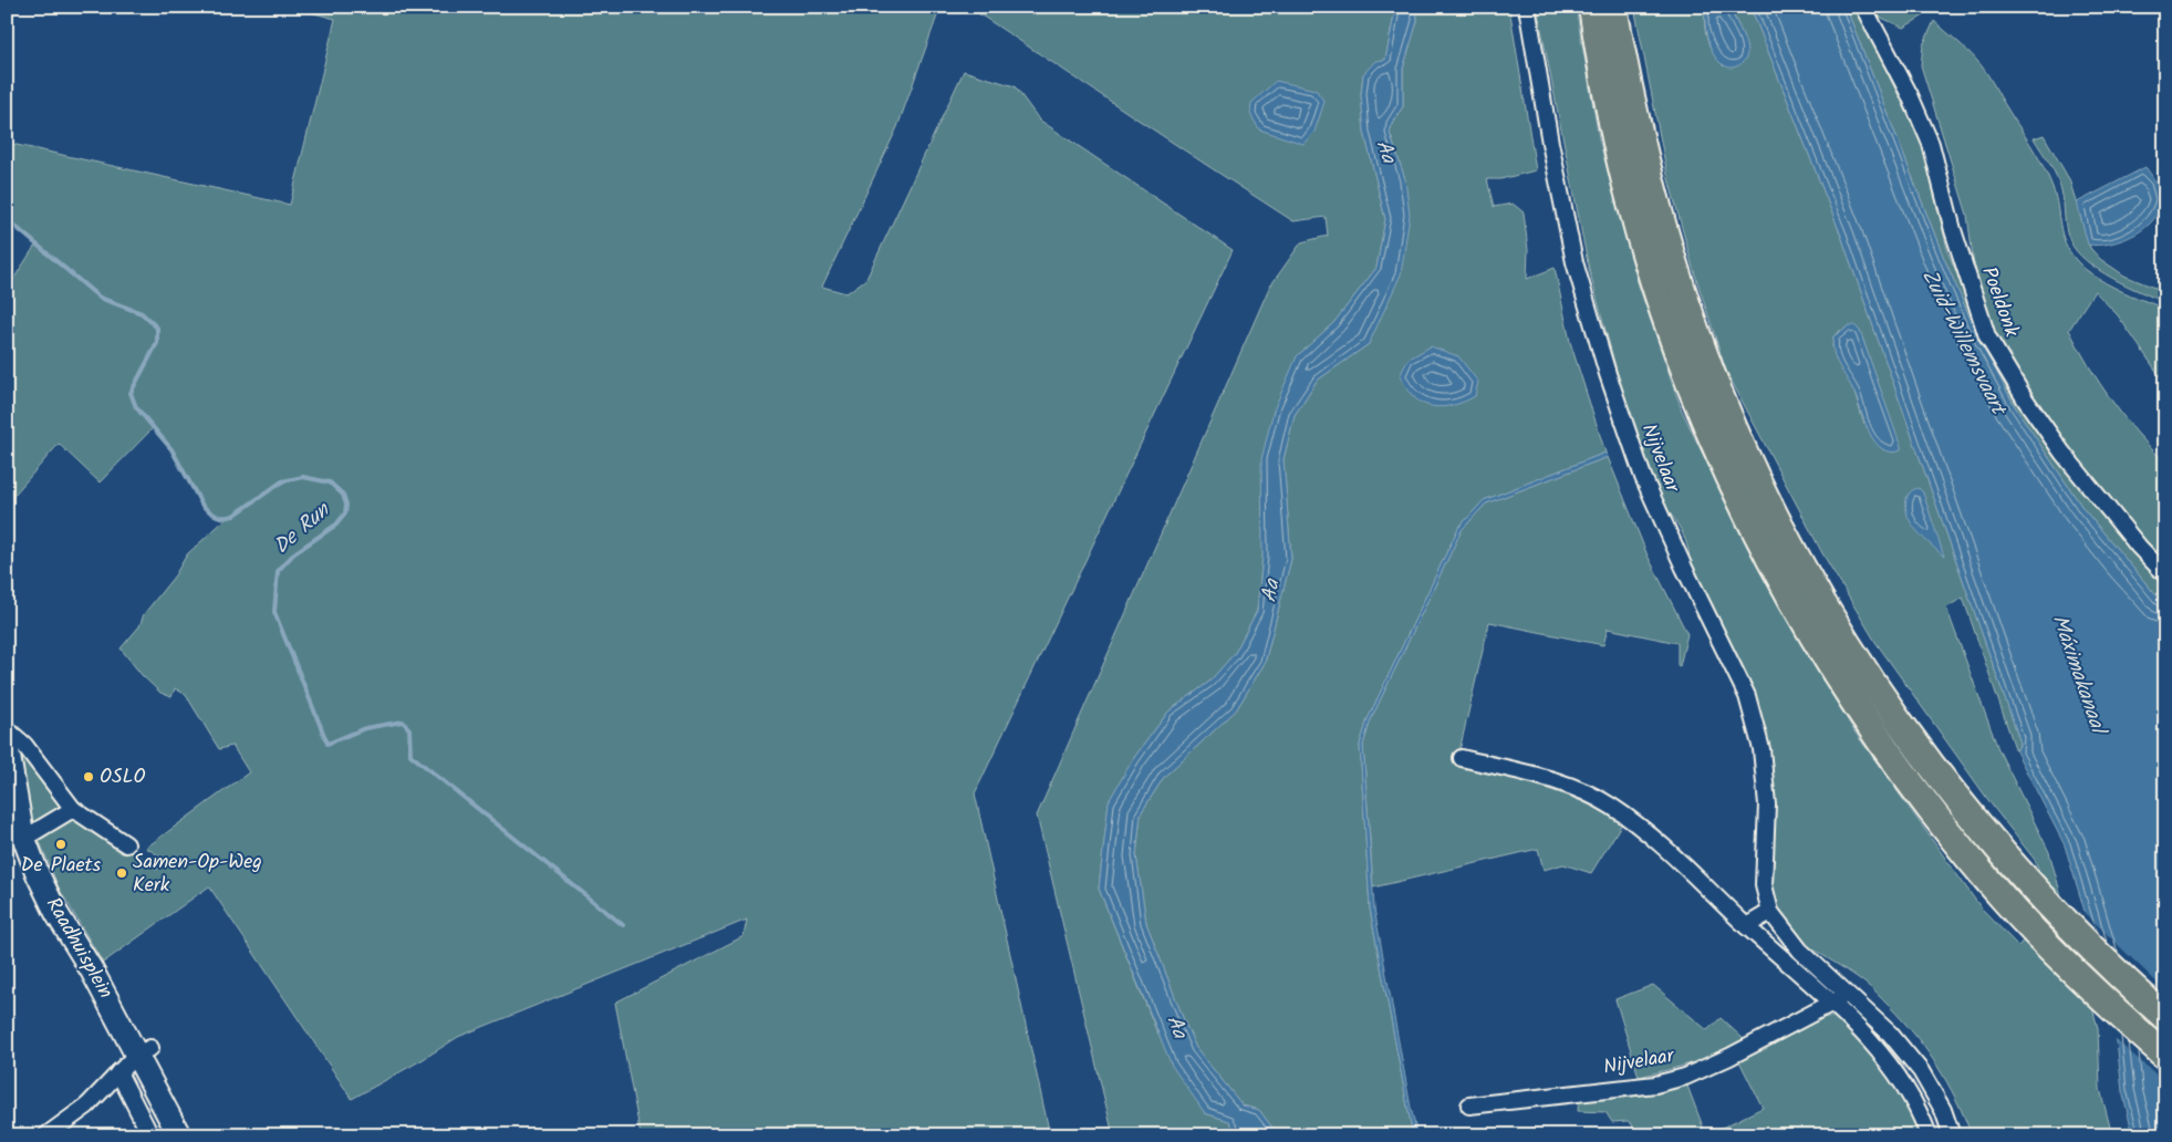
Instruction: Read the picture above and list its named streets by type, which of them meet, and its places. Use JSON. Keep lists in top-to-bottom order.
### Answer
{
  "streets": {
    "main road": ["Raadhuisplein"],
    "street": ["Poeldonk", "Nijvelaar"]
  },
  "water": [
    "Aa",
    "Zuid-Willemsvaart",
    "De Run",
    "Máximakanaal"
  ],
  "places": ["OSLO", "De Plaets", "Samen-Op-Weg Kerk"]
}
